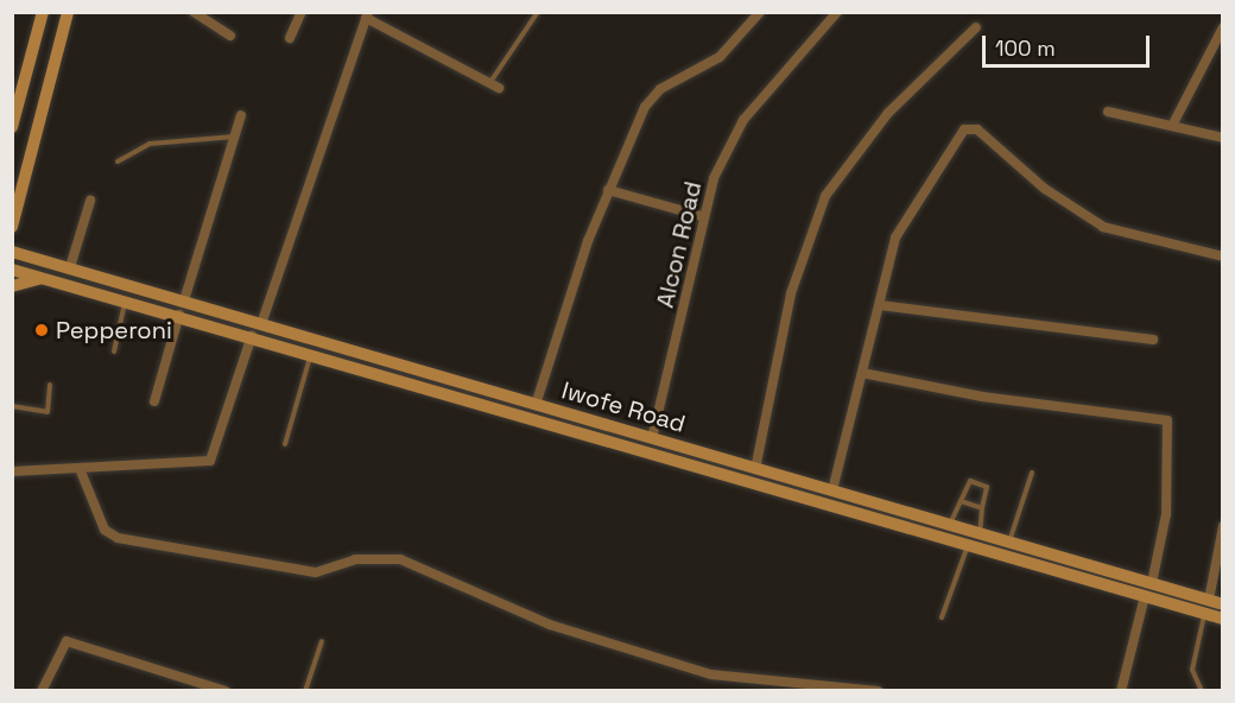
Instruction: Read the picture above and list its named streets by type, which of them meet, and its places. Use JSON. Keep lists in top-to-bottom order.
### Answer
{
  "streets": {
    "street": ["Alcon Road", "Iwofe Road"]
  },
  "crossings": [
    ["Alcon Road", "Iwofe Road"]
  ],
  "places": ["Pepperoni"],
  "scale_bar": "100 m"
}
